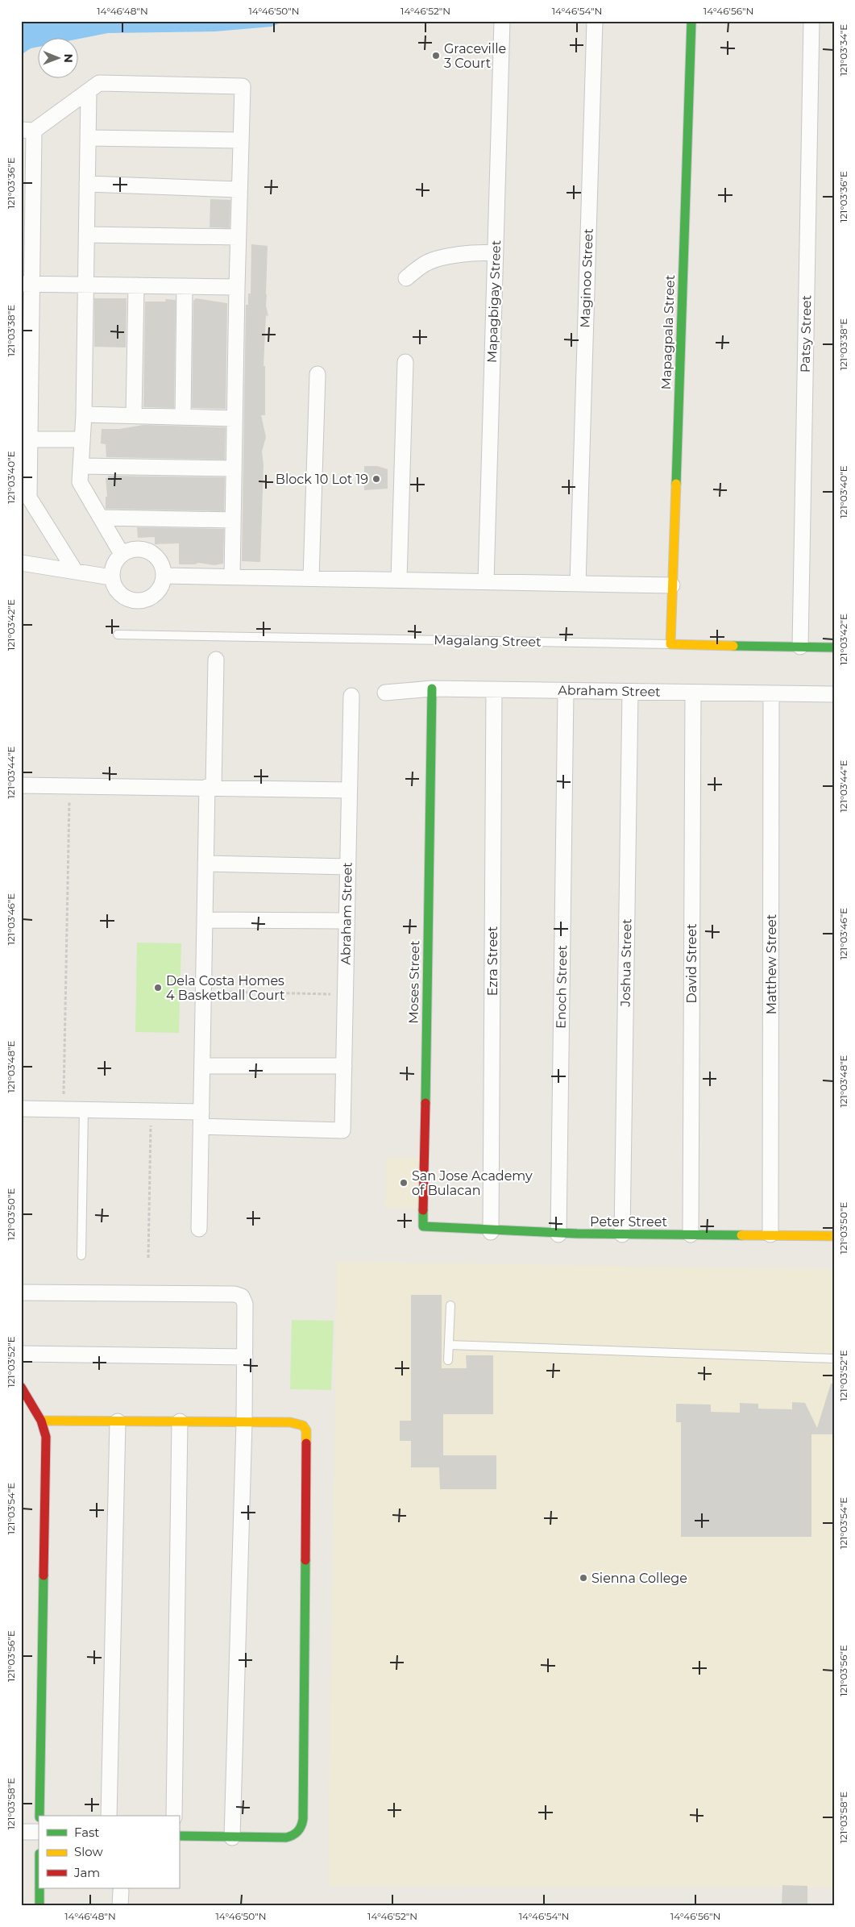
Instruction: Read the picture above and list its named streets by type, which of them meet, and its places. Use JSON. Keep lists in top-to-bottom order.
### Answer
{
  "streets": {
    "street": [
      "Maginoo Street",
      "Mapagbigay Street",
      "Mapagpala Street",
      "Patsy Street",
      "Magalang Street",
      "Abraham Street",
      "Ezra Street",
      "Joshua Street",
      "David Street",
      "Matthew Street",
      "Moses Street",
      "Enoch Street",
      "Peter Street"
    ]
  },
  "crossings": [
    ["Mapagpala Street", "Magalang Street"],
    ["Patsy Street", "Magalang Street"],
    ["Abraham Street", "Ezra Street"],
    ["Abraham Street", "Joshua Street"],
    ["Abraham Street", "David Street"],
    ["Abraham Street", "Matthew Street"],
    ["Abraham Street", "Moses Street"],
    ["Abraham Street", "Enoch Street"],
    ["Ezra Street", "Peter Street"],
    ["Joshua Street", "Peter Street"],
    ["David Street", "Peter Street"],
    ["Matthew Street", "Peter Street"],
    ["Moses Street", "Peter Street"],
    ["Enoch Street", "Peter Street"]
  ],
  "places": [
    "Graceville 3 Court",
    "Block 10 Lot 19",
    "Dela Costa Homes 4 Basketball Court",
    "San Jose Academy of Bulacan",
    "Sienna College"
  ],
  "legend": ["Fast", "Slow", "Jam"],
  "north": "right",
  "coordinates": [
    "14°46'48\"N",
    "14°46'50\"N",
    "14°46'52\"N",
    "14°46'54\"N",
    "14°46'56\"N",
    "121°03'34\"E",
    "121°03'36\"E",
    "121°03'38\"E",
    "121°03'40\"E",
    "121°03'42\"E",
    "121°03'44\"E",
    "121°03'46\"E",
    "121°03'48\"E",
    "121°03'50\"E",
    "121°03'52\"E",
    "121°03'54\"E",
    "121°03'56\"E",
    "121°03'58\"E"
  ]
}
